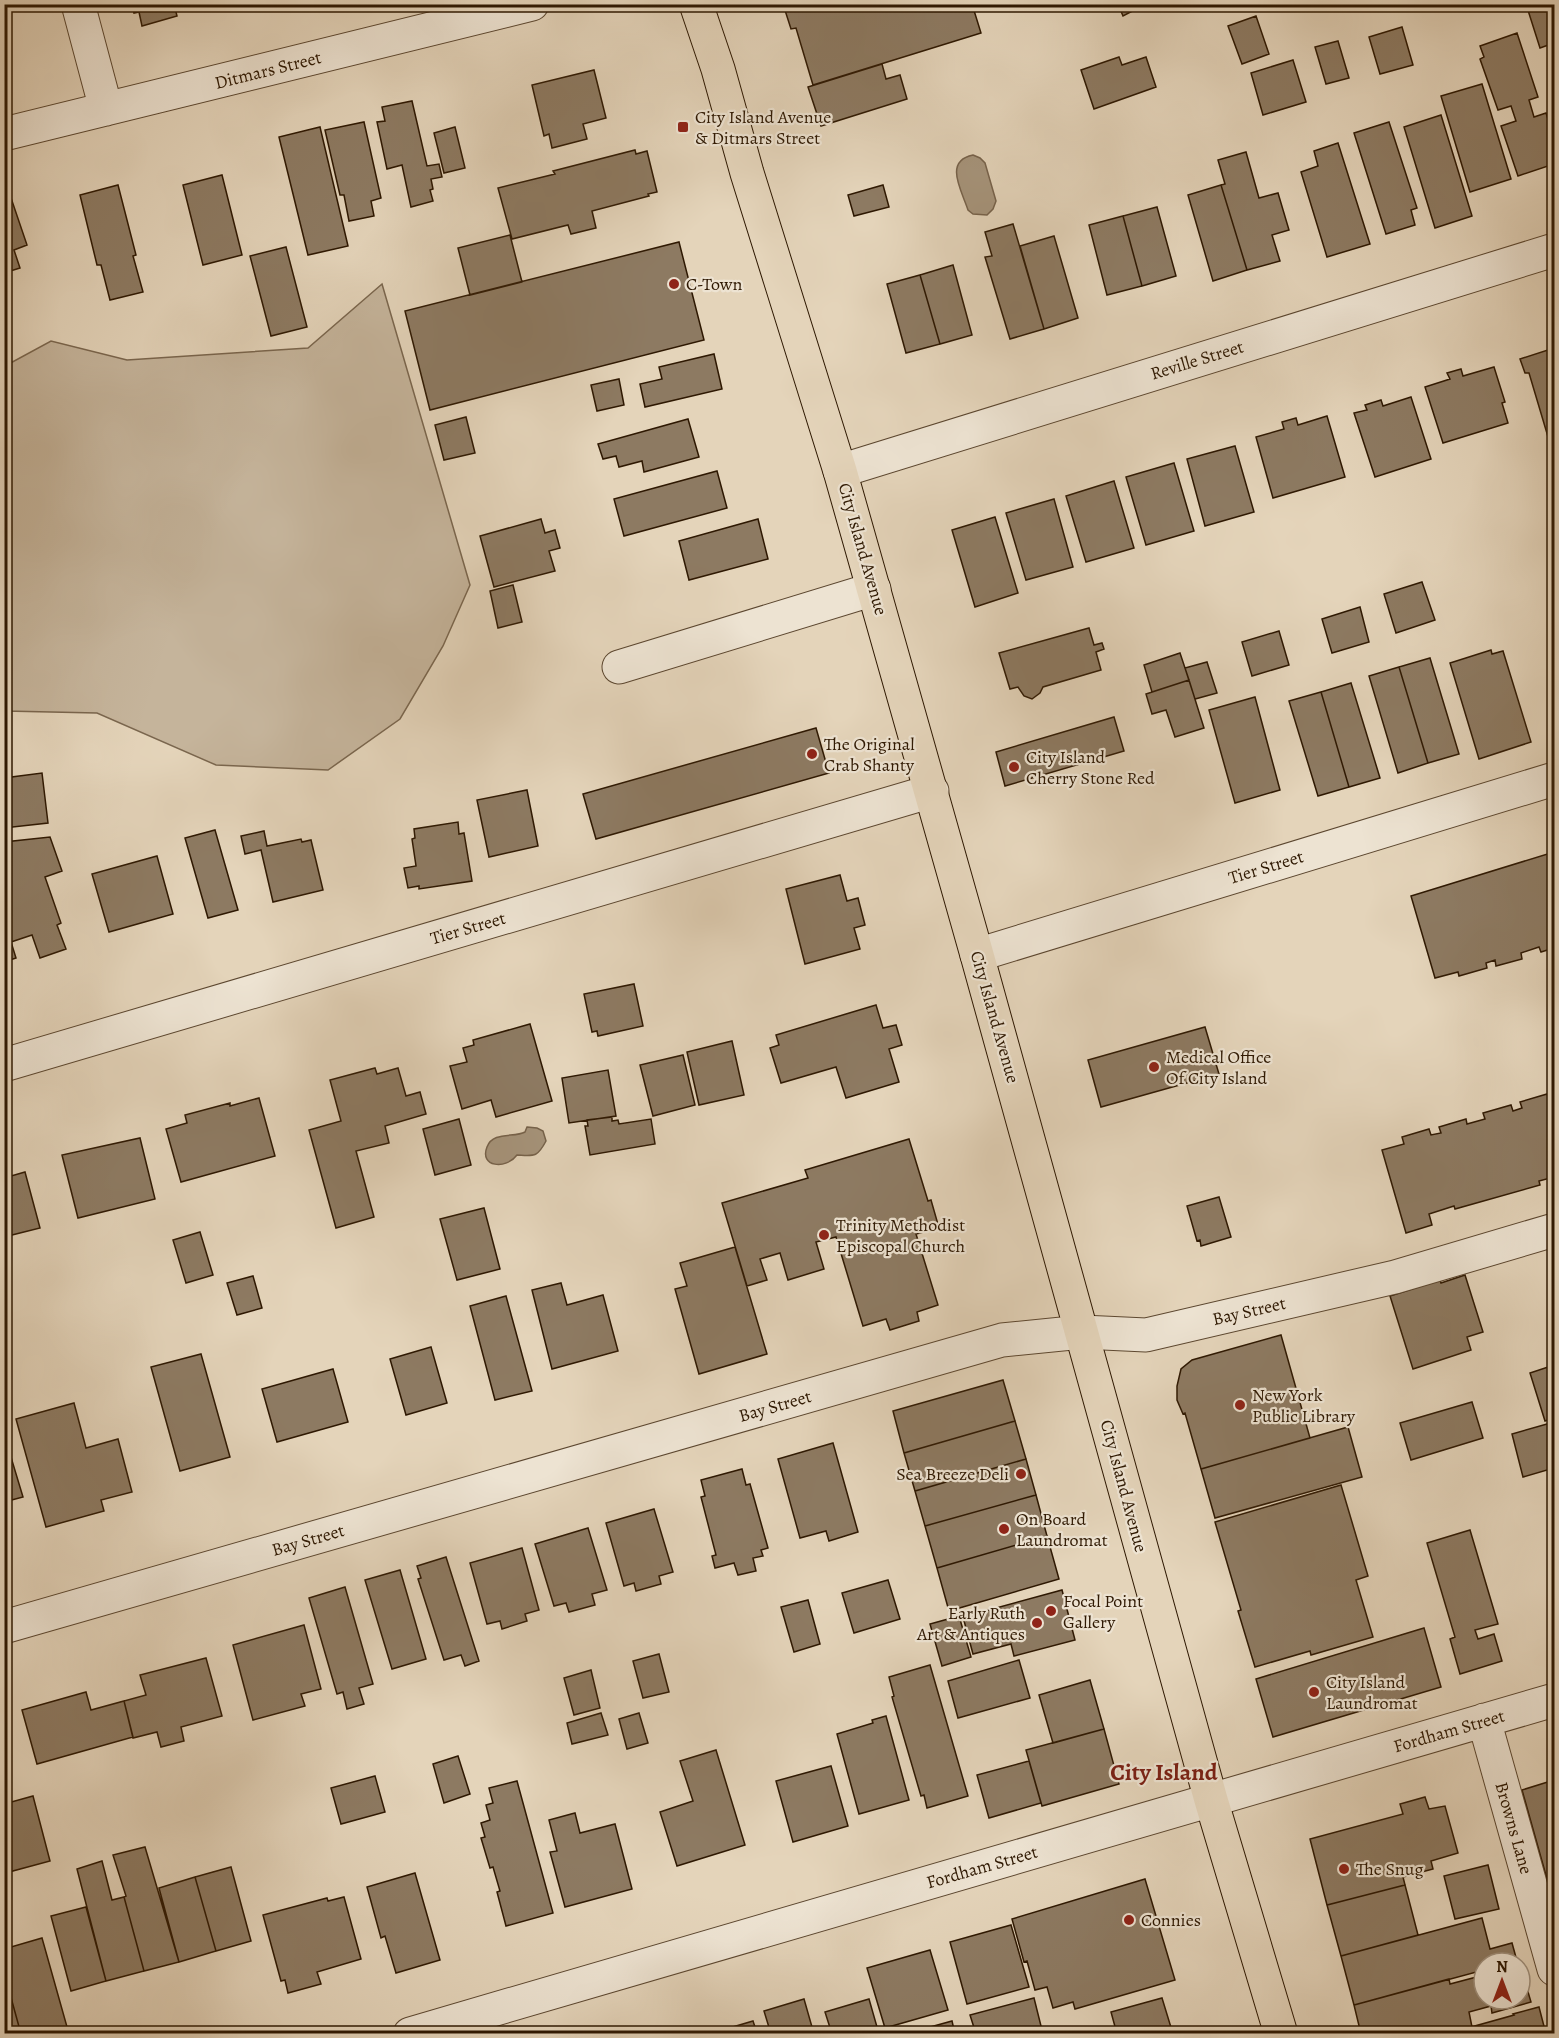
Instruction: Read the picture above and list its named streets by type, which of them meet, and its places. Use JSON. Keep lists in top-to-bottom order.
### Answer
{
  "streets": {
    "main road": ["City Island Avenue"],
    "street": [
      "Ditmars Street",
      "Reville Street",
      "Tier Street",
      "Bay Street",
      "Fordham Street",
      "Browns Lane"
    ]
  },
  "crossings": [
    ["Reville Street", "City Island Avenue"],
    ["City Island Avenue", "Tier Street"],
    ["City Island Avenue", "Bay Street"],
    ["City Island Avenue", "Fordham Street"],
    ["Fordham Street", "Browns Lane"]
  ],
  "districts": ["City Island"],
  "places": {
    "transit": ["City Island Avenue & Ditmars Street"],
    "other": [
      "C-Town",
      "The Original Crab Shanty",
      "City Island Cherry Stone Red",
      "Medical Office Of City Island",
      "Trinity Methodist Episcopal Church",
      "New York Public Library",
      "Sea Breeze Deli",
      "On Board Laundromat",
      "Focal Point Gallery",
      "Early Ruth Art & Antiques",
      "City Island Laundromat",
      "The Snug",
      "Connies"
    ]
  },
  "north": "top"
}
